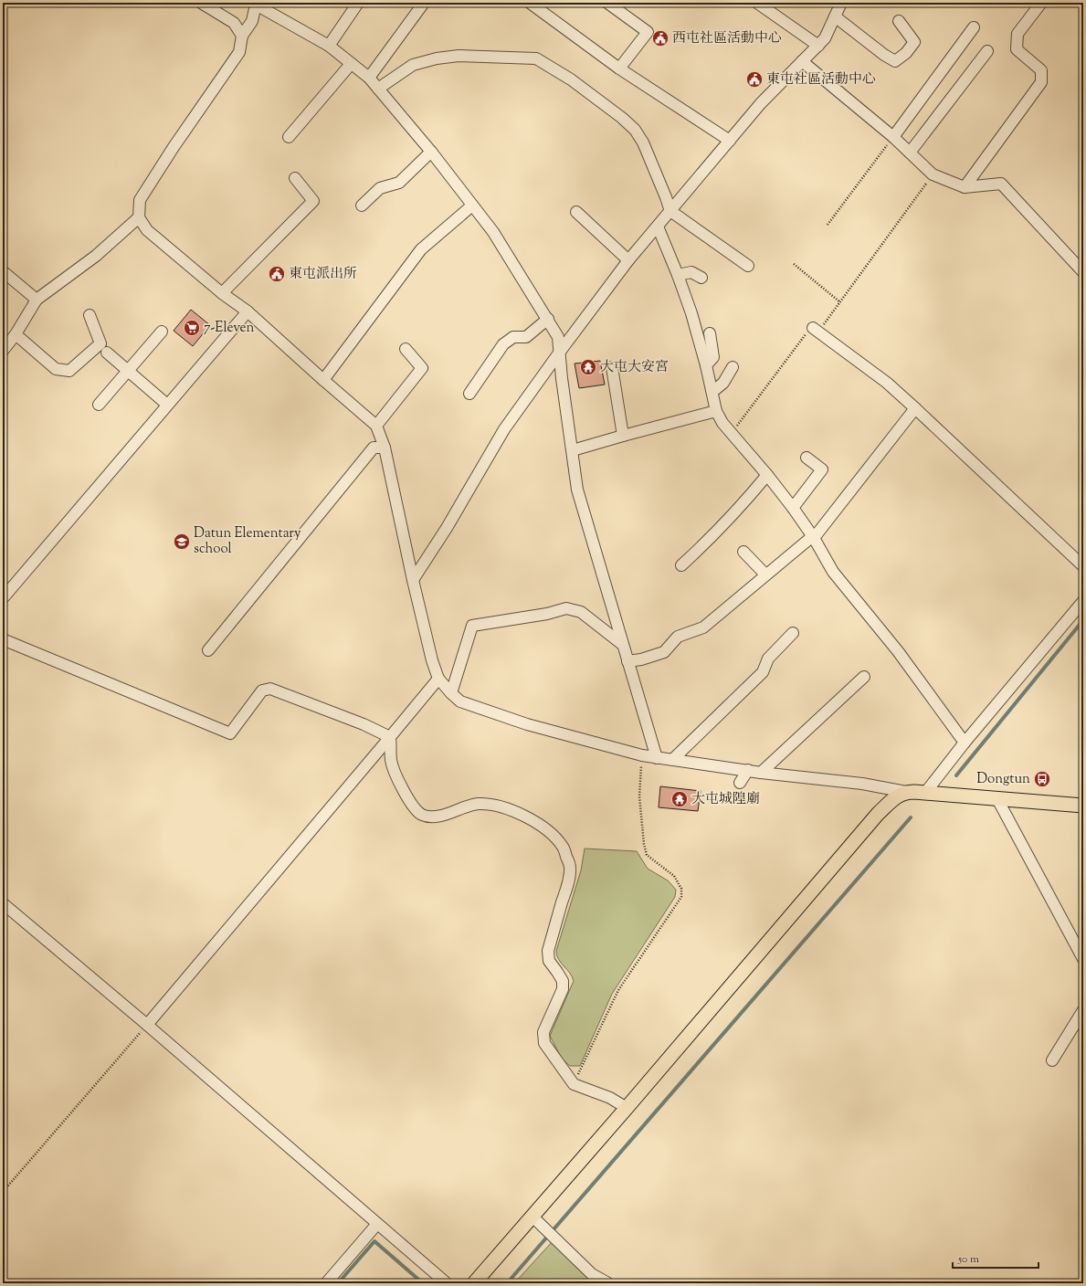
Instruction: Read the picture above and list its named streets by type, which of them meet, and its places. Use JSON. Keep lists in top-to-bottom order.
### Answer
{
  "places": {
    "public building": ["西屯社區活動中心", "東屯社區活動中心", "東屯派出所"],
    "supermarket": ["7-Eleven"],
    "temple": ["大屯大安宮", "大屯城隍廟"],
    "school or university": ["Datun Elementary school"],
    "bus stop": ["Dongtun"]
  },
  "scale_bar": "50 m"
}
